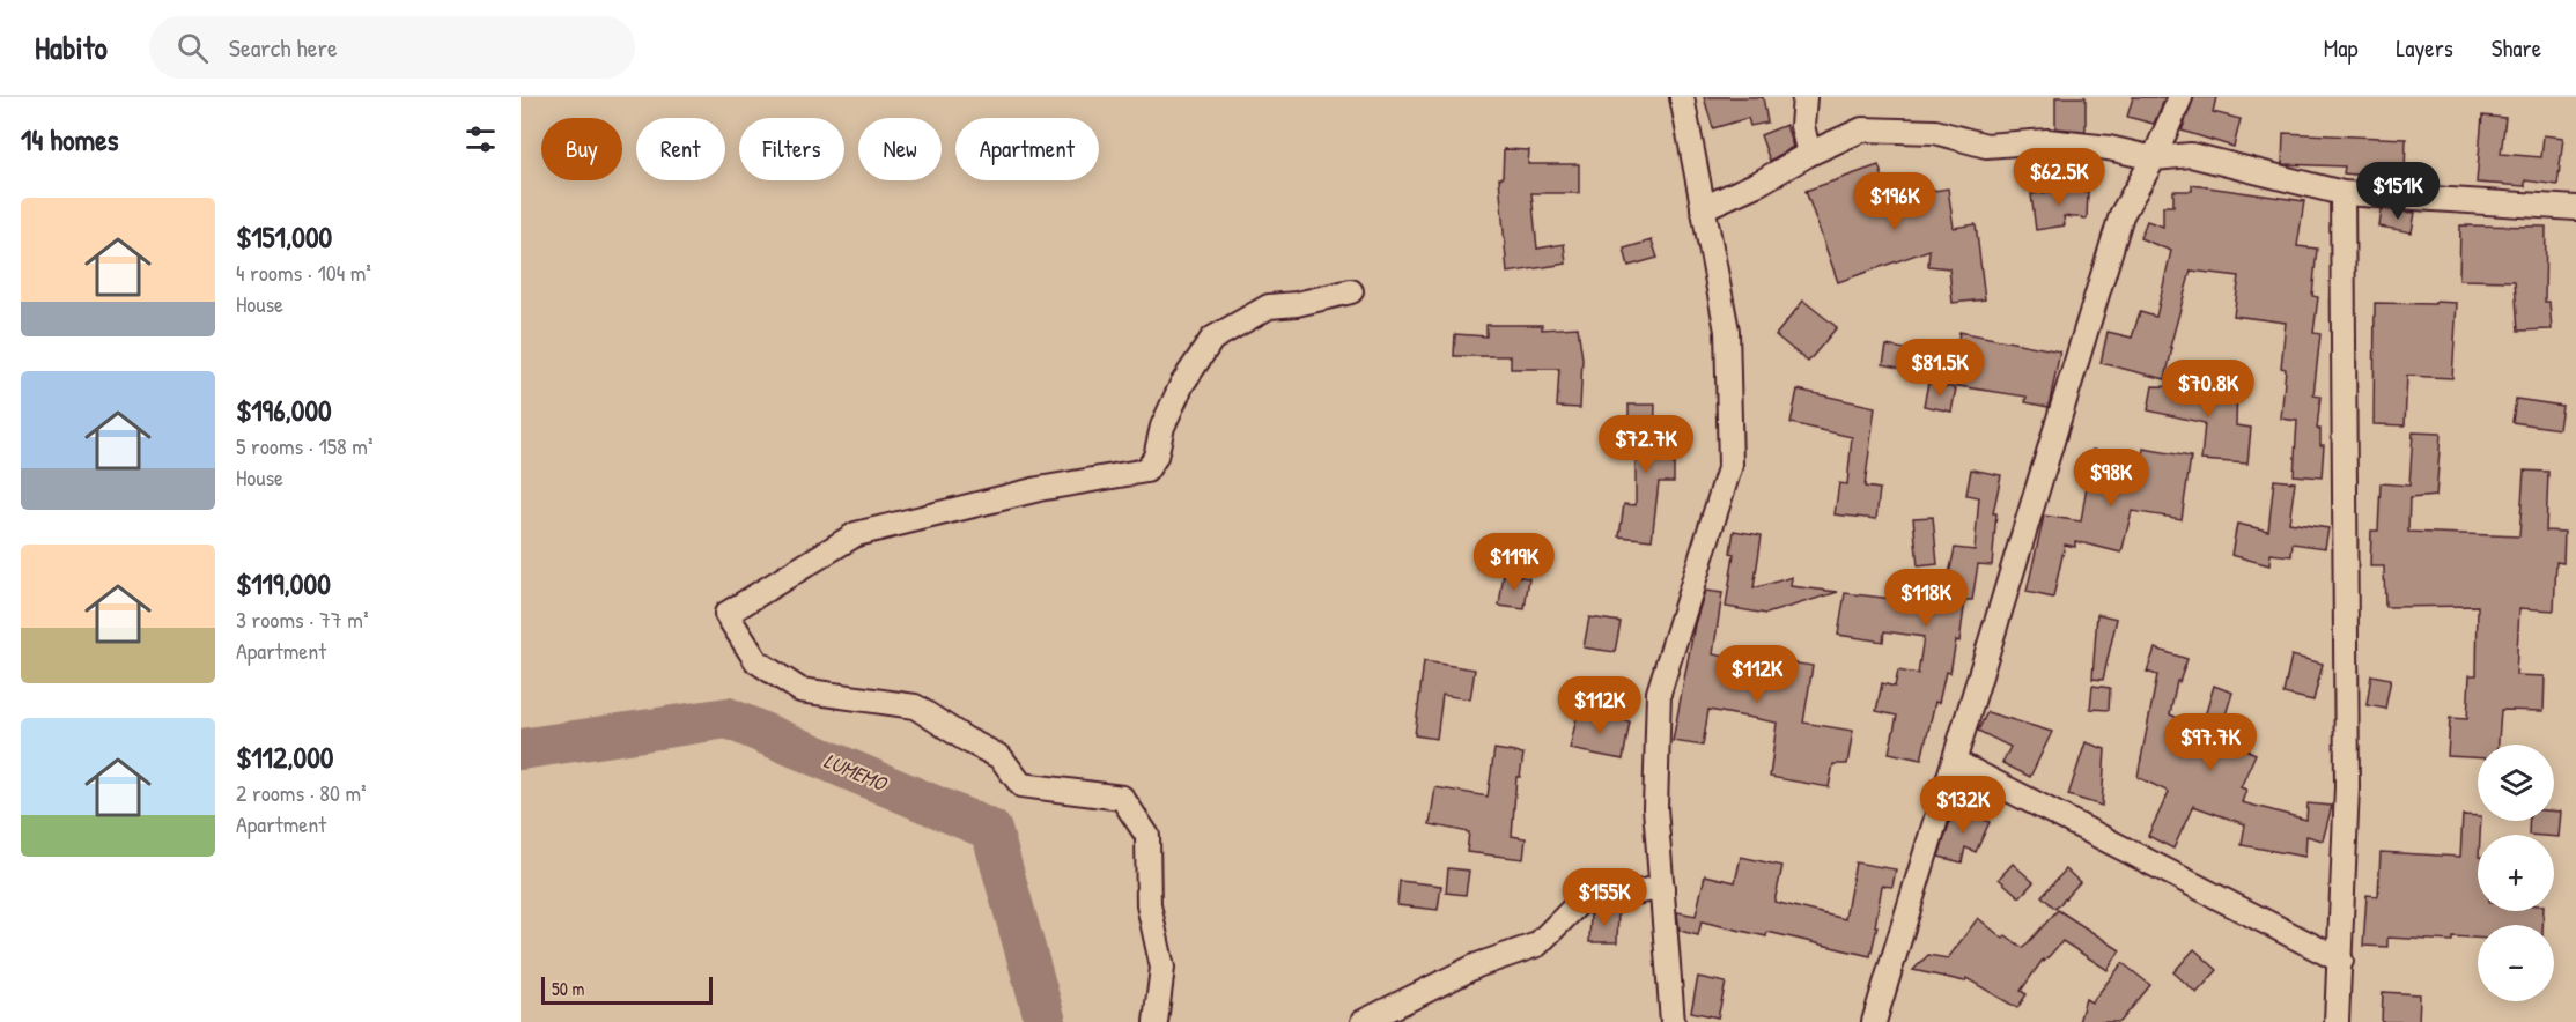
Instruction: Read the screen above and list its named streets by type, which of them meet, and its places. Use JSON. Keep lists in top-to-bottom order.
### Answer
{
  "water": ["LUMEMO"],
  "scale_bar": "50 m",
  "page": {
    "header": "Habito",
    "search": "Search here",
    "nav": ["Map", "Layers", "Share"],
    "heading": "14 homes",
    "chip": [
      "Buy",
      "Rent",
      "Filters",
      "New",
      "Apartment"
    ],
    "price": [
      "$62.5K",
      "$151K",
      "$196K",
      "$81.5K",
      "$70.8K",
      "$72.7K",
      "$98K",
      "$119K",
      "$118K",
      "$112K",
      "$112K",
      "$97.7K",
      "$132K",
      "$155K"
    ],
    "list": [
      {
        "name": "$151,000",
        "note": "4 rooms · 104 m² · House"
      },
      {
        "name": "$196,000",
        "note": "5 rooms · 158 m² · House"
      },
      {
        "name": "$119,000",
        "note": "3 rooms · 77 m² · Apartment"
      },
      {
        "name": "$112,000",
        "note": "2 rooms · 80 m² · Apartment"
      }
    ],
    "map_buttons": ["+", "−"],
    "scale": "50 m"
  }
}
